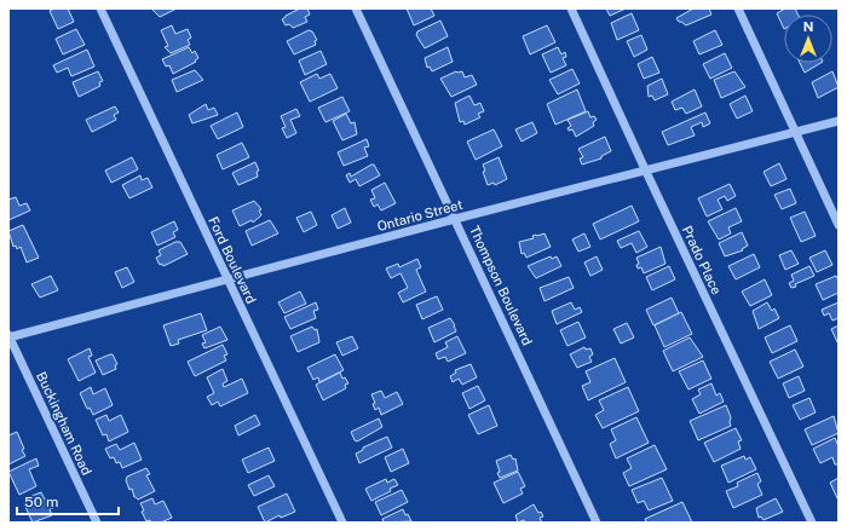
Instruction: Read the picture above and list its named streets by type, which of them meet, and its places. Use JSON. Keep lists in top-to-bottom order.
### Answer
{
  "streets": {
    "street": [
      "Ontario Street",
      "Ford Boulevard",
      "Prado Place",
      "Thompson Boulevard",
      "Buckingham Road"
    ]
  },
  "crossings": [
    ["Ontario Street", "Ford Boulevard"],
    ["Ontario Street", "Prado Place"],
    ["Ontario Street", "Thompson Boulevard"],
    ["Ontario Street", "Buckingham Road"]
  ],
  "scale_bar": "50 m",
  "north": "top"
}
